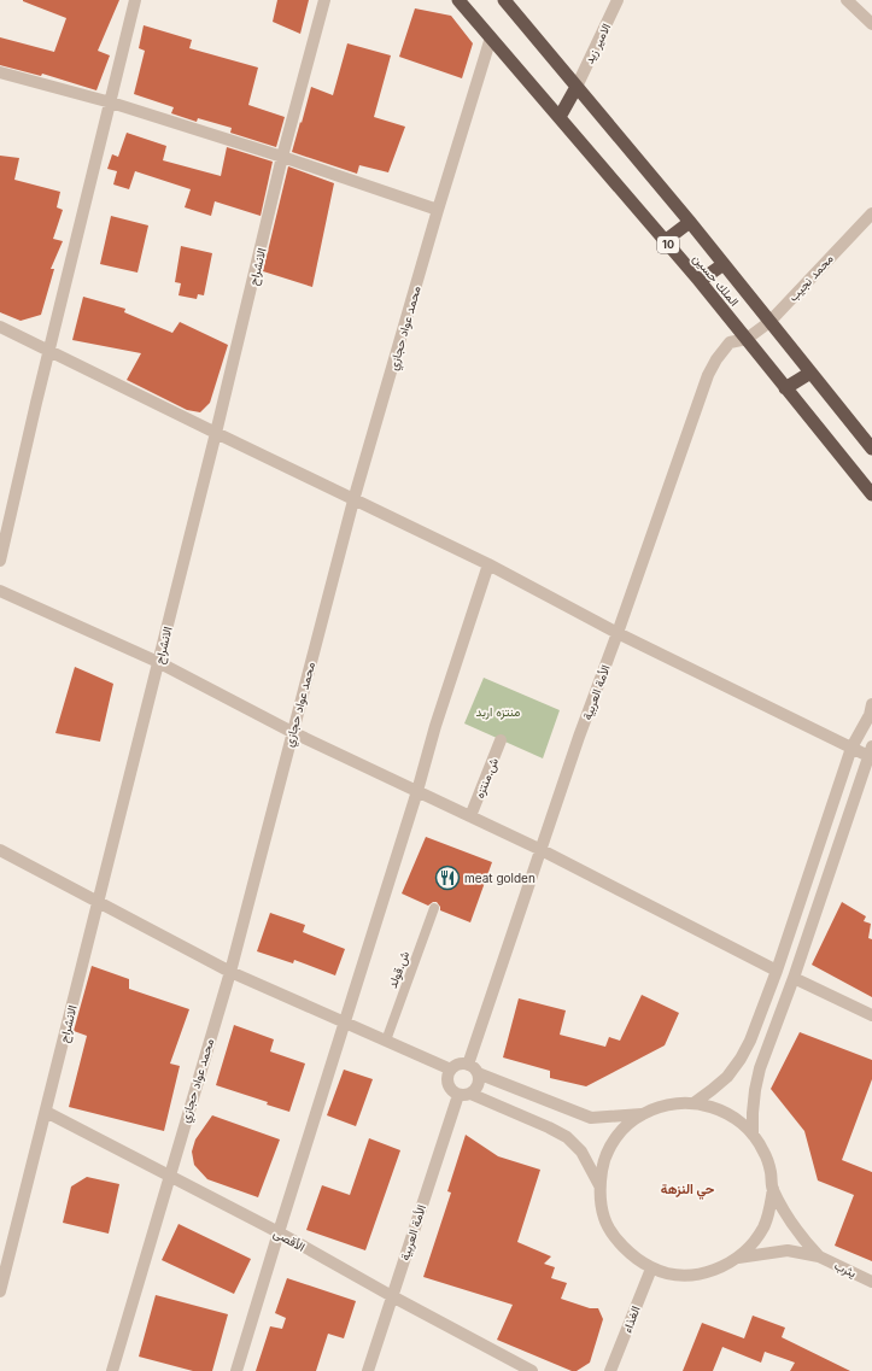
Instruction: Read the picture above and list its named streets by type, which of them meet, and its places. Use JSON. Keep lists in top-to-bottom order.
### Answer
{
  "streets": {
    "highway": ["10", "الملك حسين"],
    "street": [
      "الامير زيد",
      "الانشراح",
      "محمد نجيب",
      "محمد عواد حجازي",
      "الأمة العربية",
      "ش.منتزه",
      "الأقصى",
      "يثرب",
      "الغذاء"
    ],
    "lane": ["ش.قولد"]
  },
  "crossings": [
    ["الامير زيد", "الملك حسين"],
    ["الانشراح", "الأقصى"],
    ["محمد نجيب", "الملك حسين"],
    ["محمد نجيب", "الأمة العربية"],
    ["الملك حسين", "محمد عواد حجازي"],
    ["الملك حسين", "الأمة العربية"],
    ["محمد عواد حجازي", "الأقصى"],
    ["الأمة العربية", "الأقصى"]
  ],
  "districts": ["حي النزهة"],
  "parks": ["منتزه اربد"],
  "places": {
    "restaurant": ["meat golden"]
  }
}
